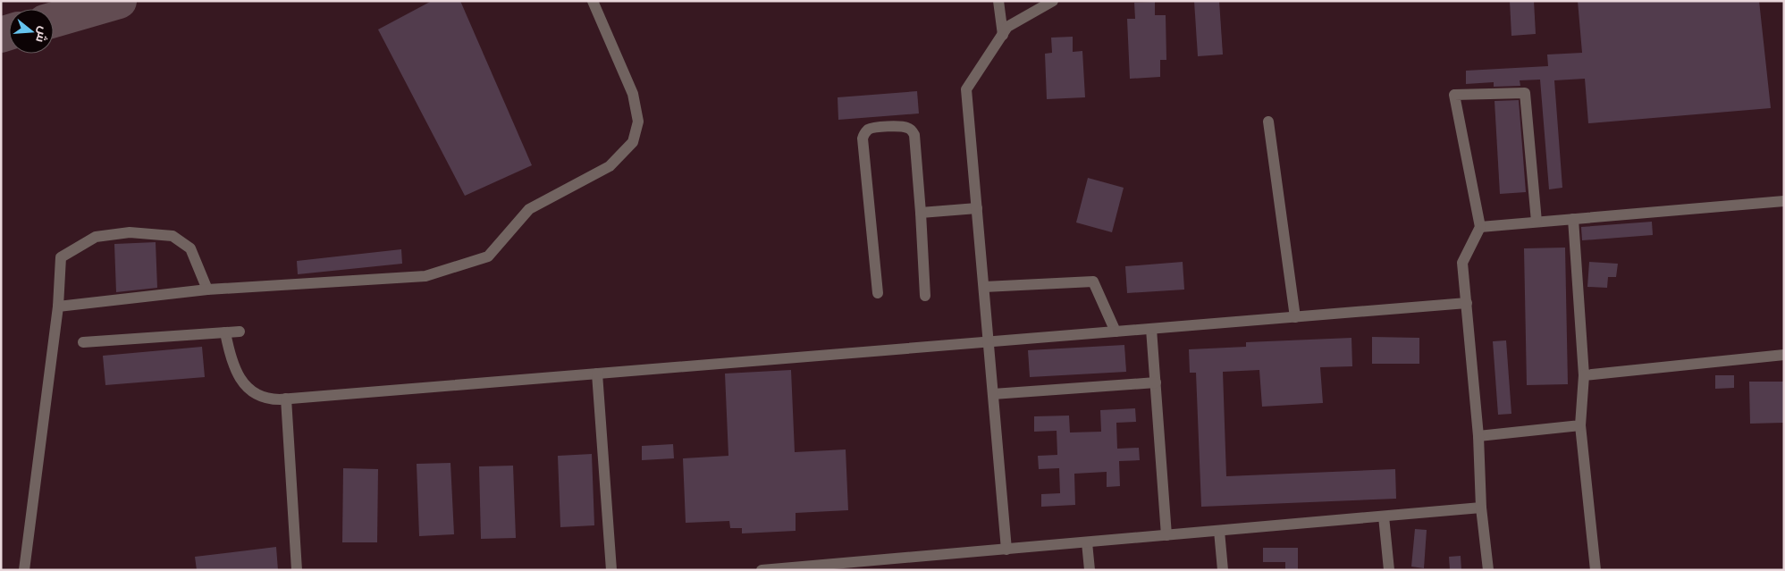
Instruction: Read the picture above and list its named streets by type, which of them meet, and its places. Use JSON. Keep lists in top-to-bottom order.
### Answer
{
  "north": "right"
}
